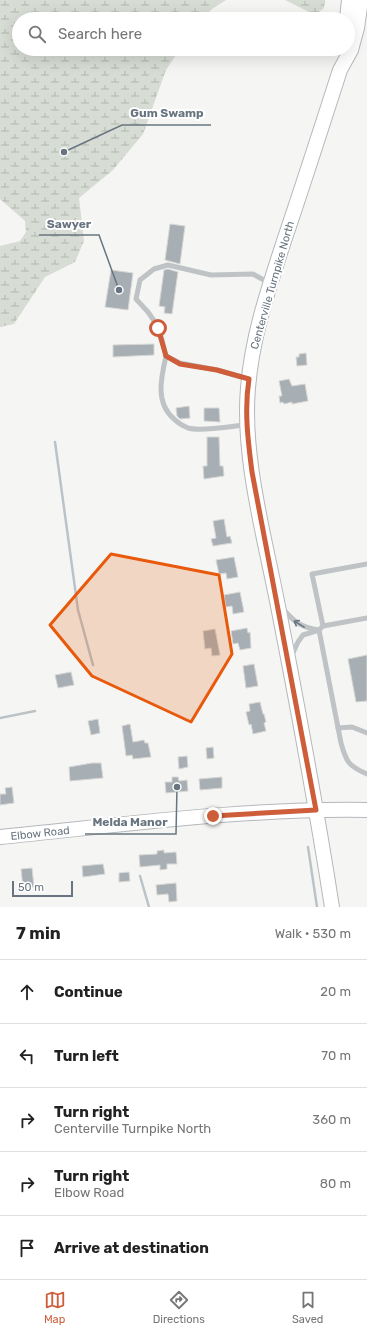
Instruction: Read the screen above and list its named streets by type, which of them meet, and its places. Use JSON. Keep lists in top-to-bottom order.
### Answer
{
  "streets": {
    "main road": ["Centerville Turnpike North", "Elbow Road"]
  },
  "crossings": [
    ["Centerville Turnpike North", "Elbow Road"]
  ],
  "places": ["Gum Swamp", "Sawyer", "Melda Manor"],
  "scale_bar": "50 m",
  "page": {
    "search": "Search here",
    "scale": "50 m",
    "heading": ["7 min", "Walk · 530 m"],
    "list": [
      ["Continue", "20 m"],
      ["Turn left", "70 m"],
      ["Turn right", "Centerville Turnpike North", "360 m"],
      ["Turn right", "Elbow Road", "80 m"],
      "Arrive at destination"
    ],
    "nav": ["Map", "Directions", "Saved"]
  }
}
